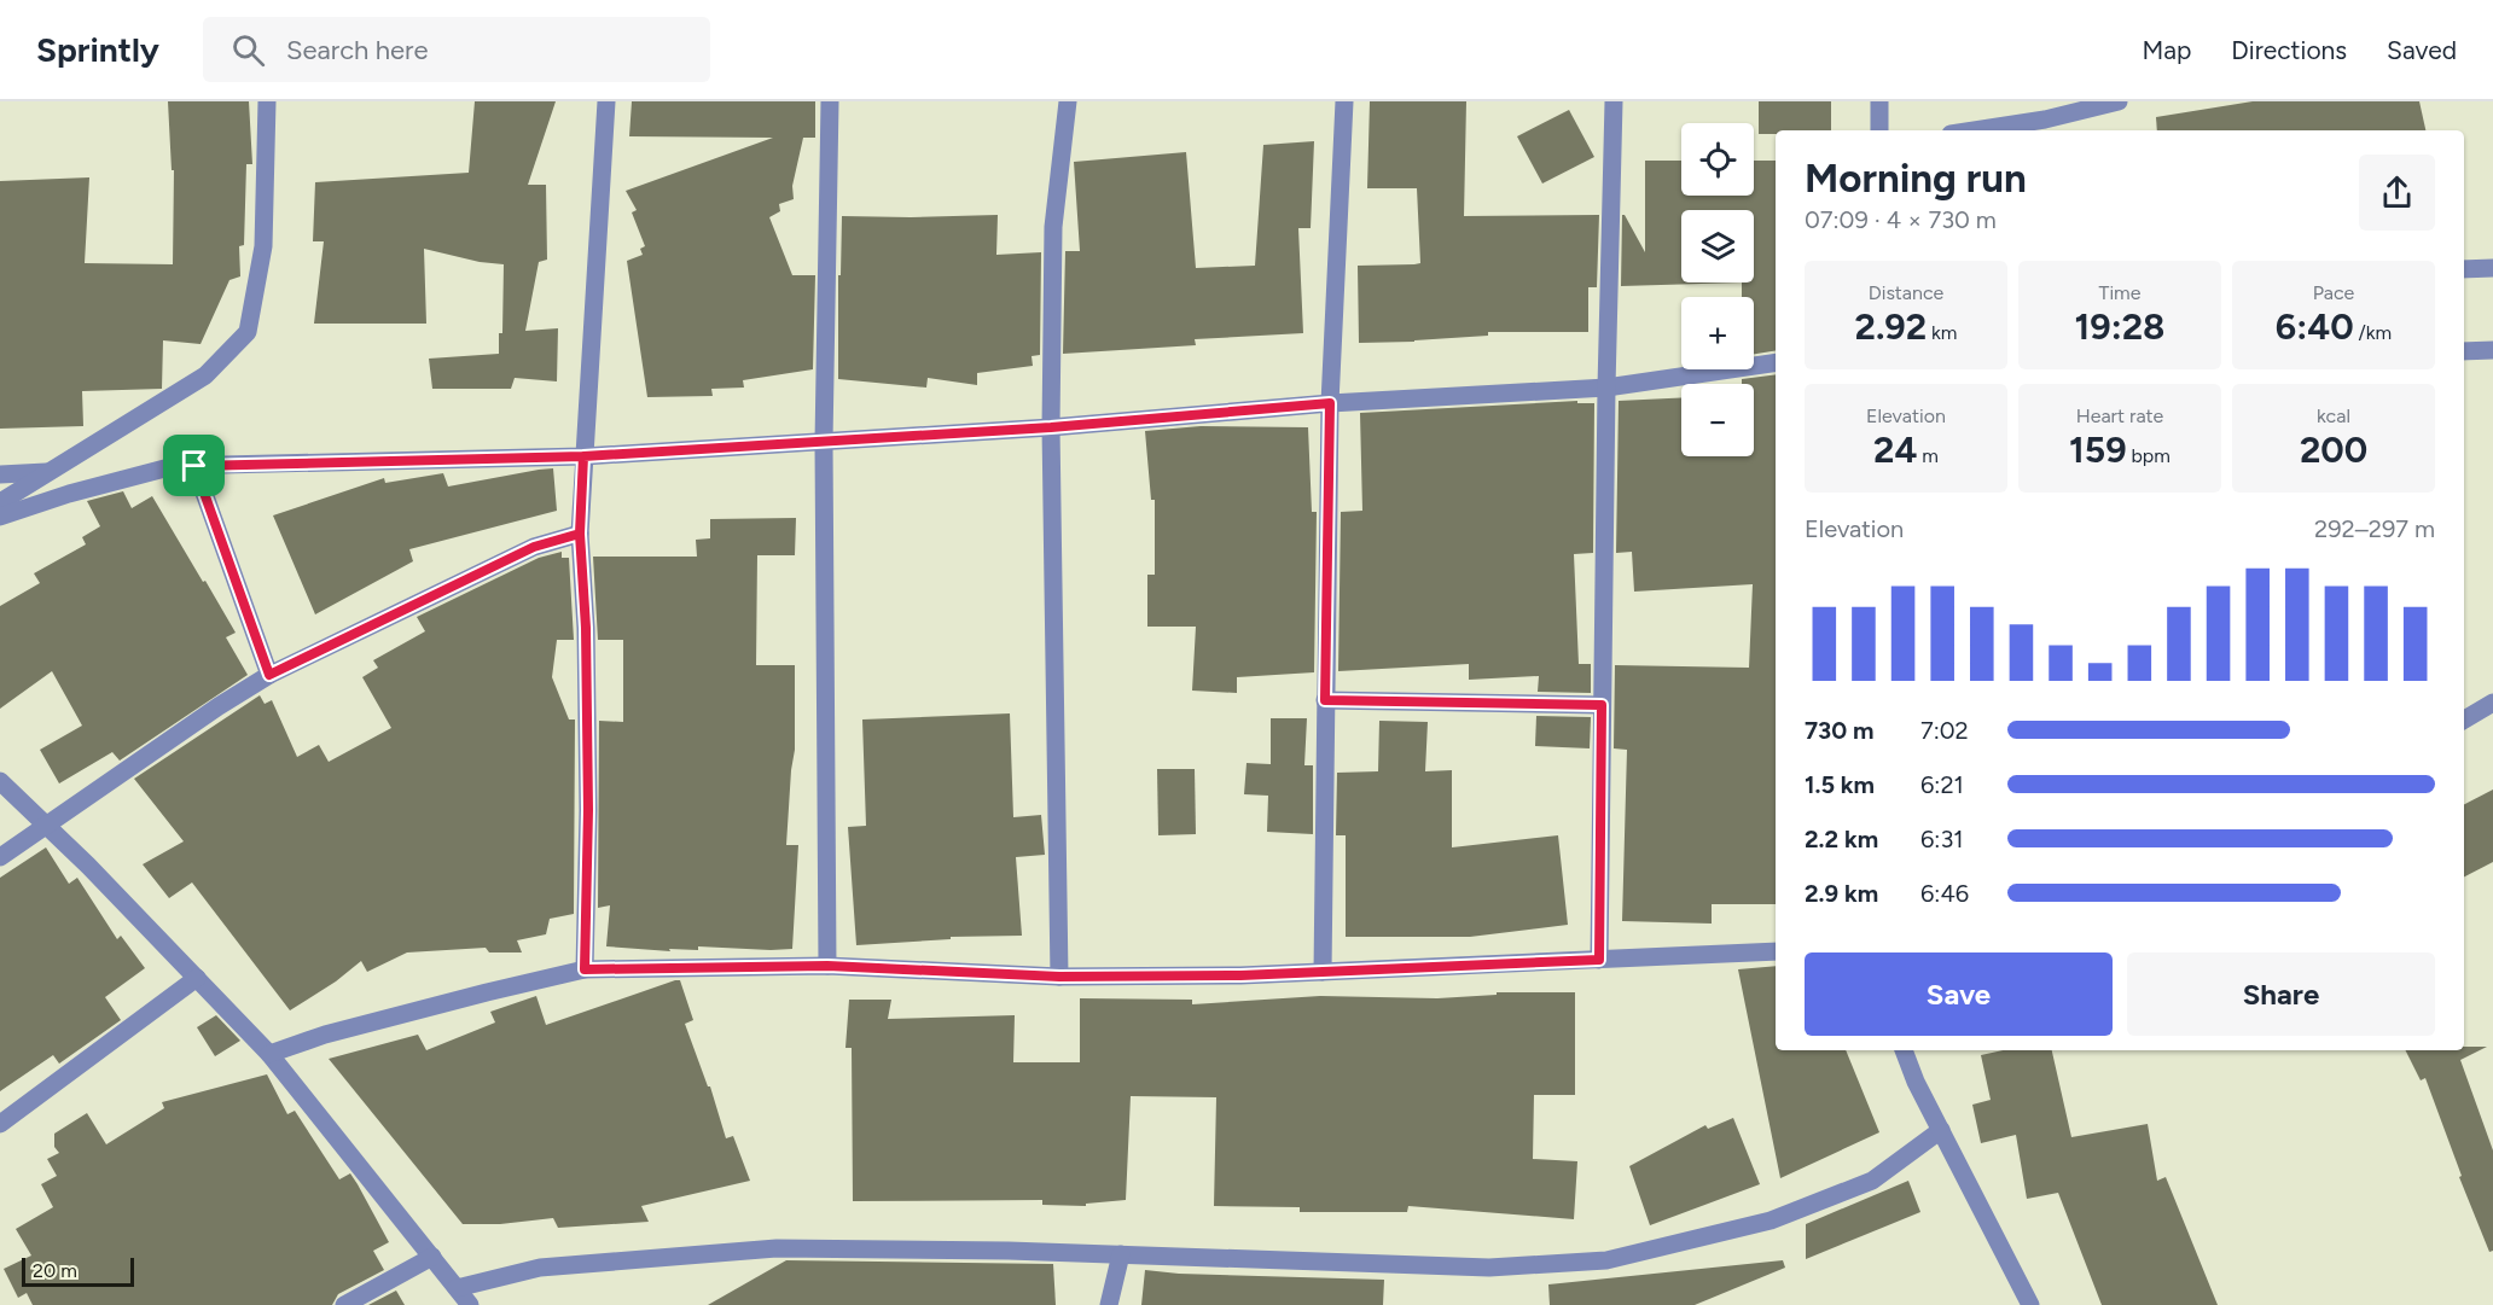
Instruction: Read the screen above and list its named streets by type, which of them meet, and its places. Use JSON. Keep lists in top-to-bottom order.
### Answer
{
  "scale_bar": "20 m",
  "page": {
    "header": "Sprintly",
    "search": "Search here",
    "nav": ["Map", "Directions", "Saved"],
    "map_buttons": ["+", "−"],
    "heading": ["Morning run", "07:09 · 4 × 730 m"],
    "stats": [
      ["Distance", "2.92 km"],
      ["Time", "19:28"],
      ["Pace", "6:40 /km"],
      ["Elevation", "24 m"],
      ["Heart rate", "159 bpm"],
      ["kcal", "200"]
    ],
    "chart": ["Elevation", "292–297 m"],
    "list": [
      {
        "name": "730 m",
        "note": "7:02"
      },
      {
        "name": "1.5 km",
        "note": "6:21"
      },
      {
        "name": "2.2 km",
        "note": "6:31"
      },
      {
        "name": "2.9 km",
        "note": "6:46"
      }
    ],
    "buttons": ["Save", "Share"],
    "scale": "20 m"
  }
}
